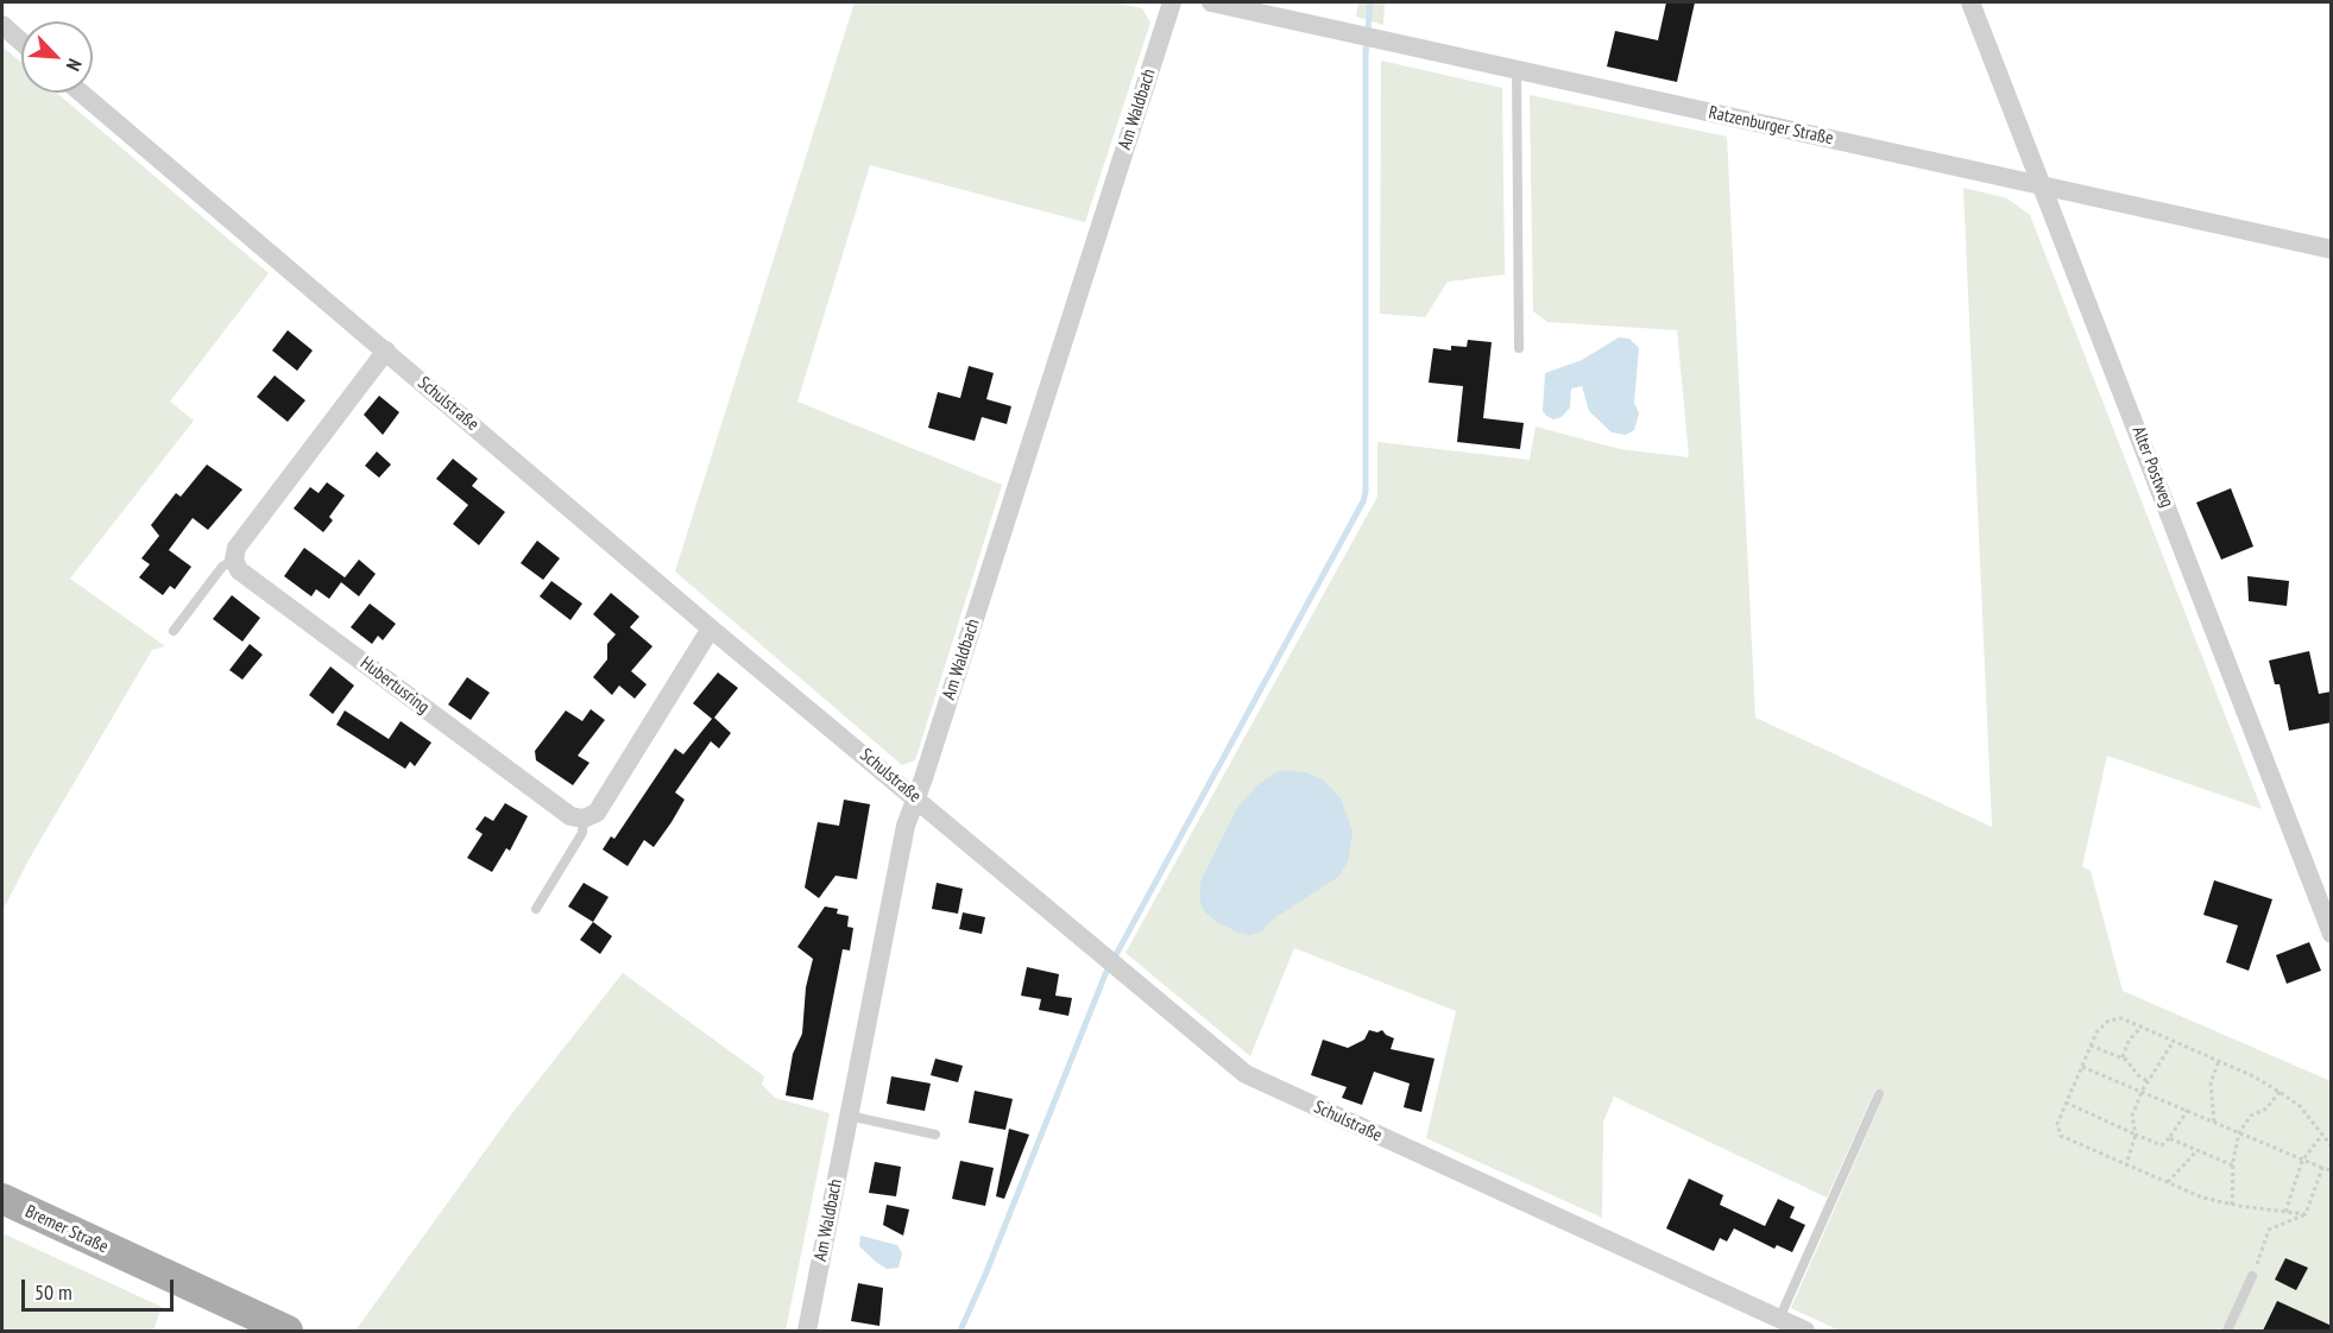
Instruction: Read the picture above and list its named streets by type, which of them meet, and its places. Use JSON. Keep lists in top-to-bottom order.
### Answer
{
  "streets": {
    "main road": ["Bremer Straße"],
    "street": [
      "Am Waldbach",
      "Ratzenburger Straße",
      "Schulstraße",
      "Alter Postweg",
      "Hubertusring"
    ]
  },
  "crossings": [
    ["Am Waldbach", "Schulstraße"],
    ["Ratzenburger Straße", "Alter Postweg"]
  ],
  "scale_bar": "50 m",
  "north": "bottom right"
}
